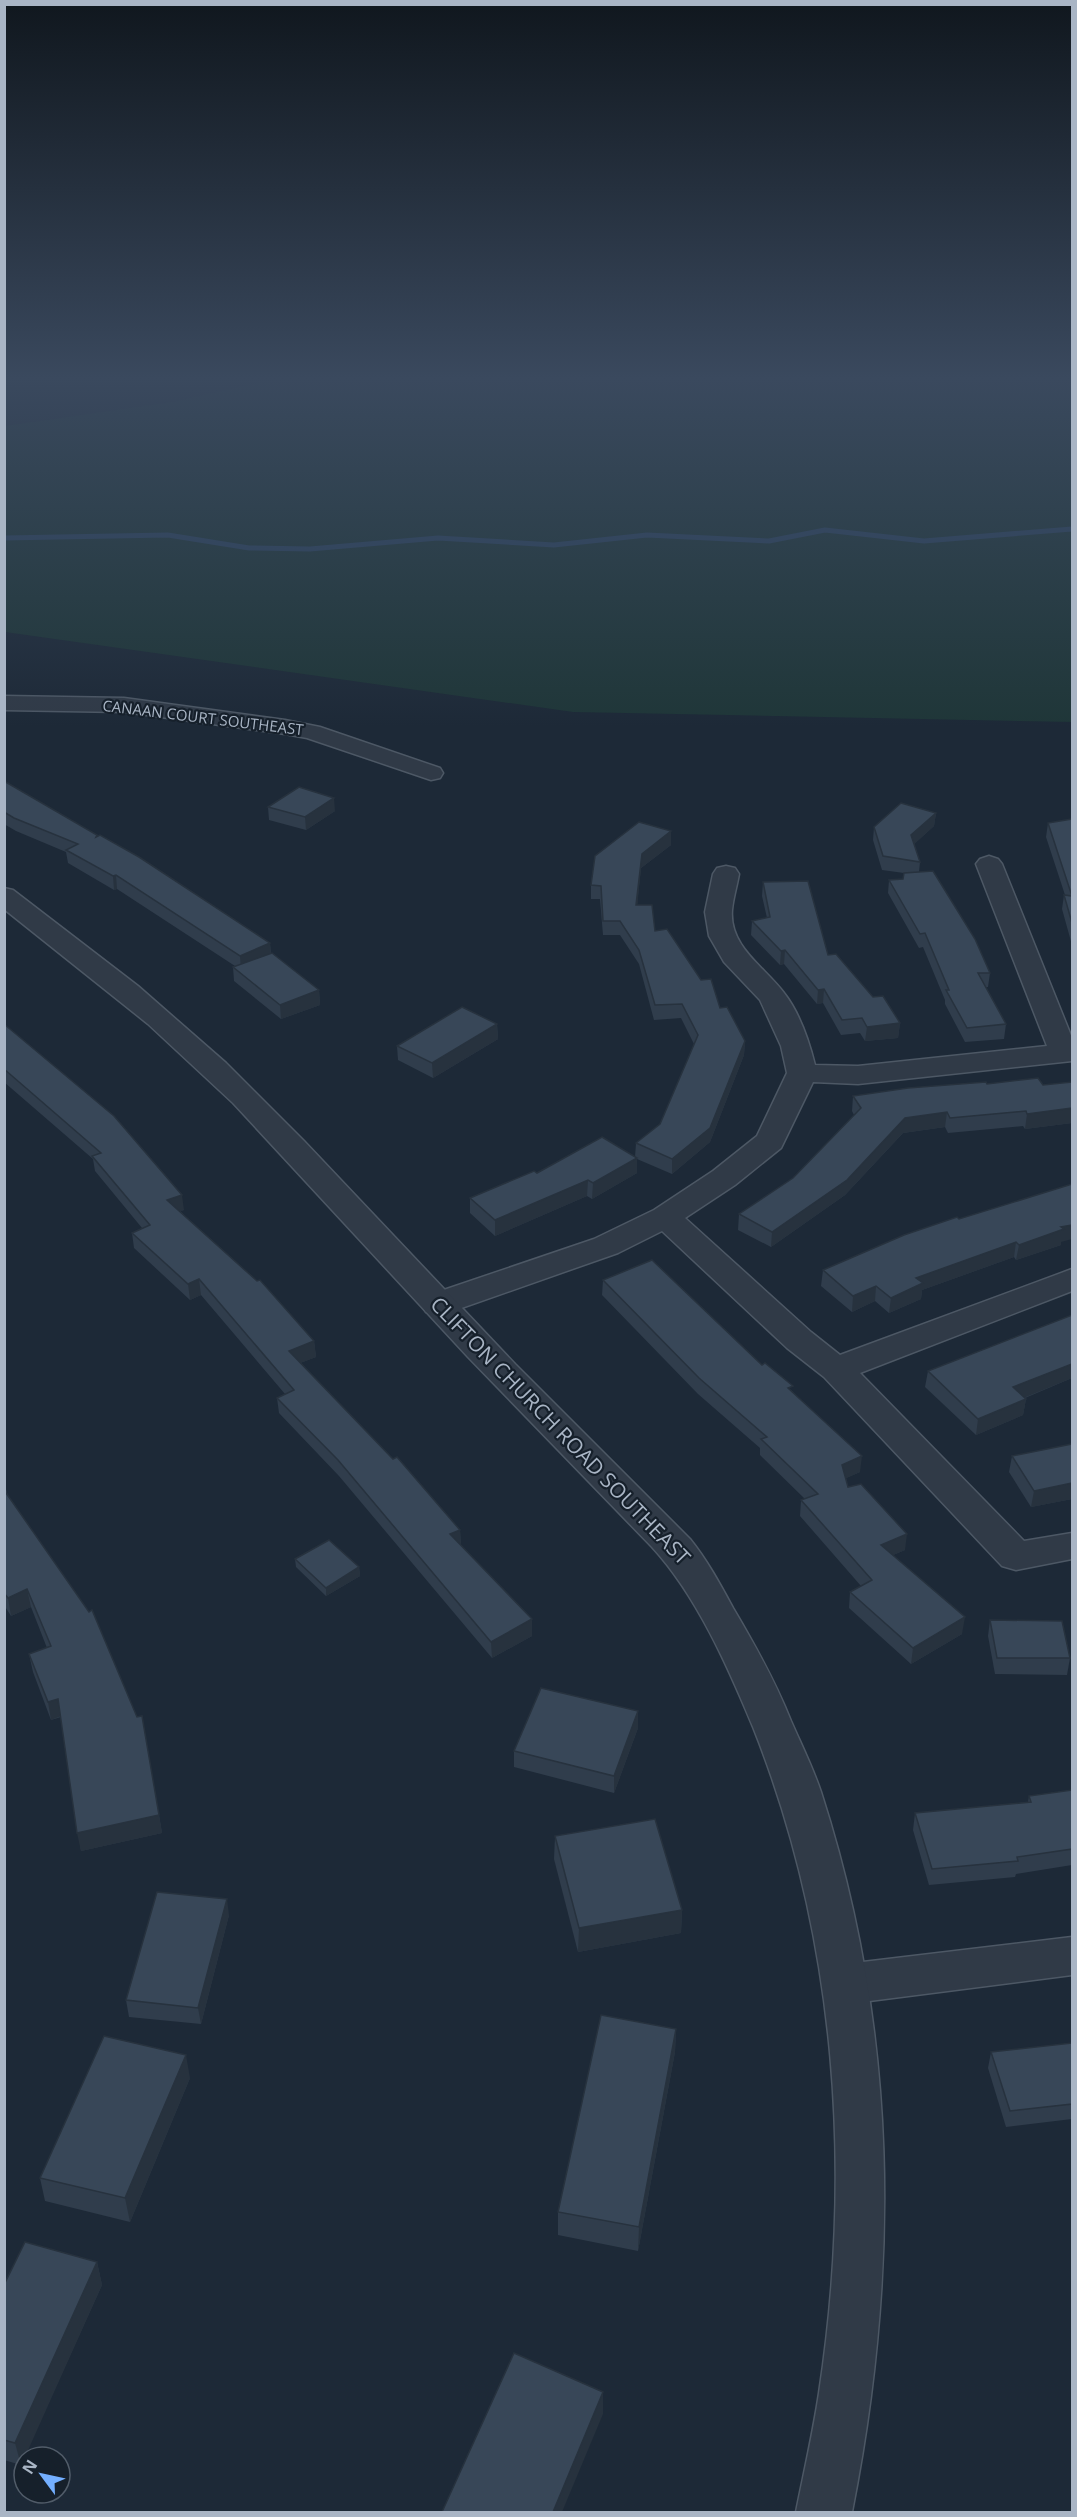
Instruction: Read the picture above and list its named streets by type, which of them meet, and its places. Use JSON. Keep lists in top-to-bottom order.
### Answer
{
  "streets": {
    "street": ["CANAAN COURT SOUTHEAST", "CLIFTON CHURCH ROAD SOUTHEAST"]
  },
  "north": "top left"
}
